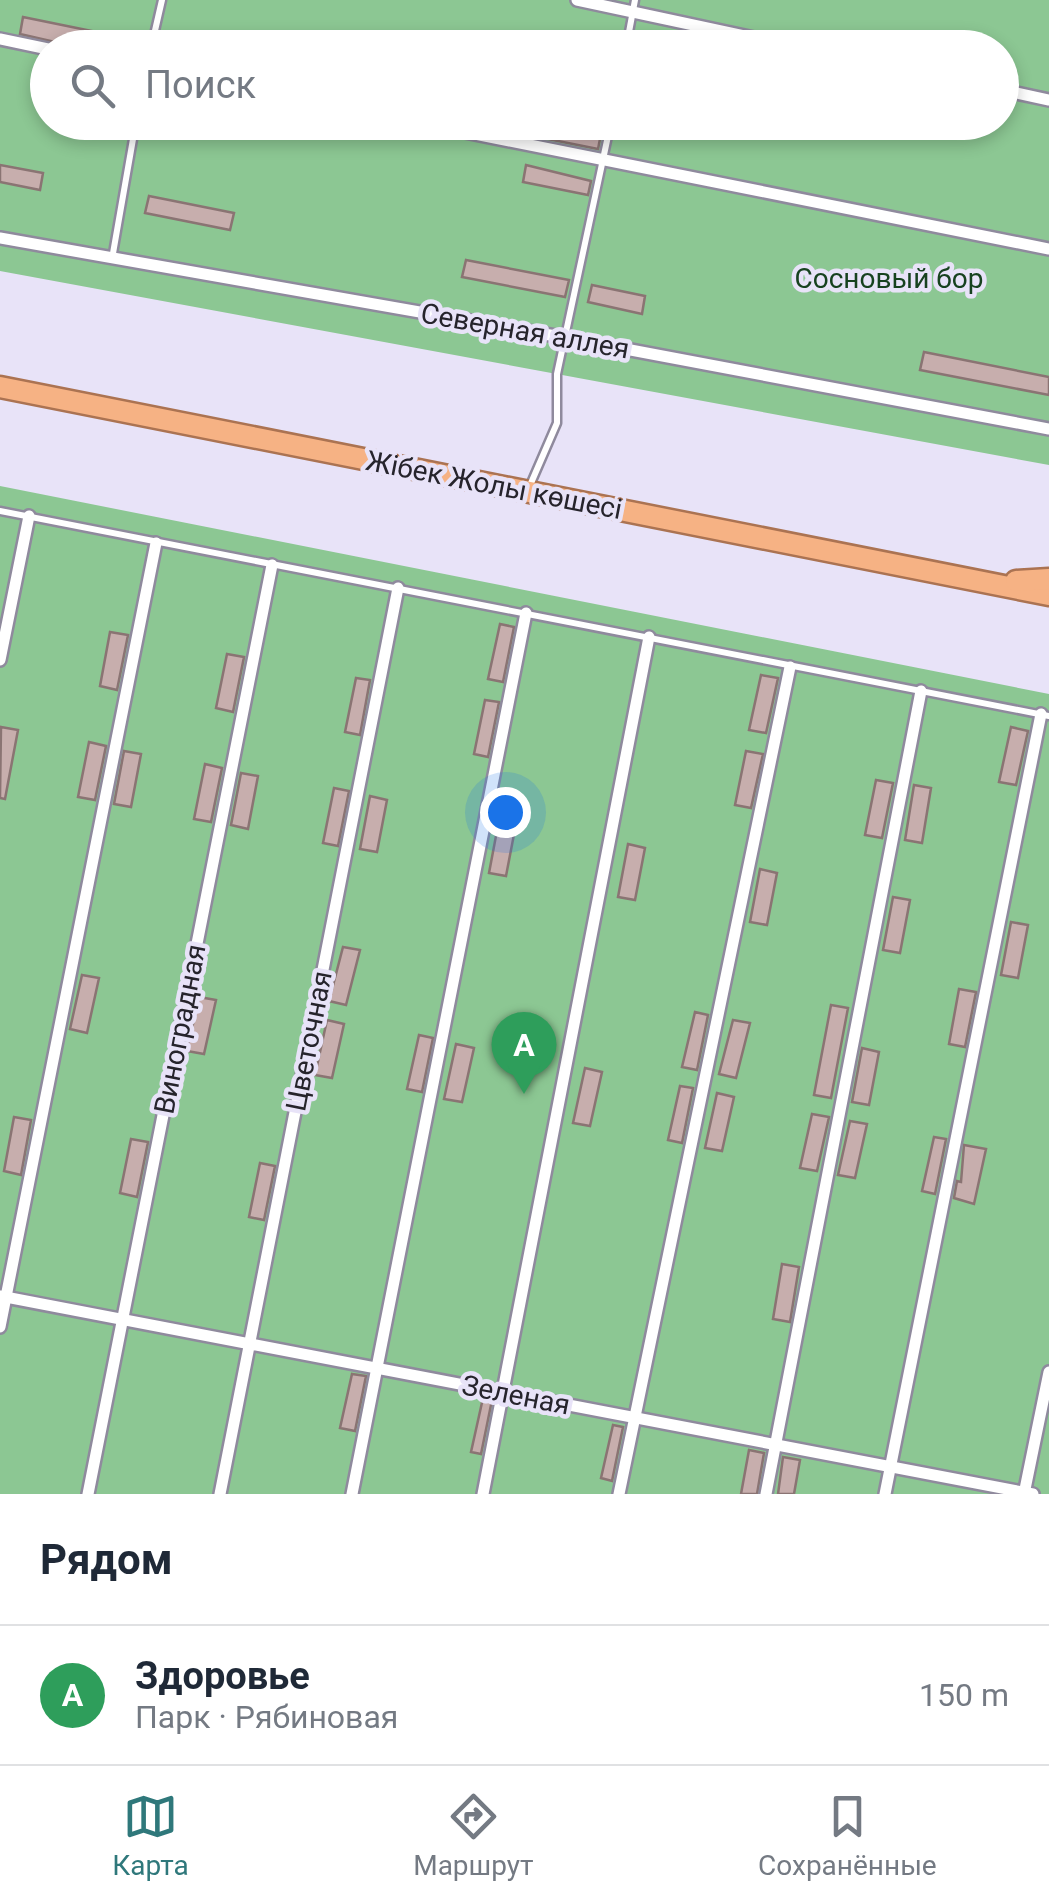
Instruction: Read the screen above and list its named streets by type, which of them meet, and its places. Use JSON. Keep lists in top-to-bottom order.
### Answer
{
  "streets": {
    "highway": ["Жібек Жолы көшесі"],
    "street": [
      "Северная аллея",
      "Виноградная",
      "Цветочная",
      "Зеленая"
    ]
  },
  "crossings": [
    ["Виноградная", "Зеленая"],
    ["Цветочная", "Зеленая"]
  ],
  "parks": ["Сосновый бор"],
  "page": {
    "search": "Поиск",
    "pins": "A",
    "heading": "Рядом",
    "list": [
      {
        "mark": "A",
        "name": "Здоровье",
        "note": "Парк · Рябиновая",
        "value": "150 m"
      }
    ],
    "nav": ["Карта", "Маршрут", "Сохранённые"]
  }
}
